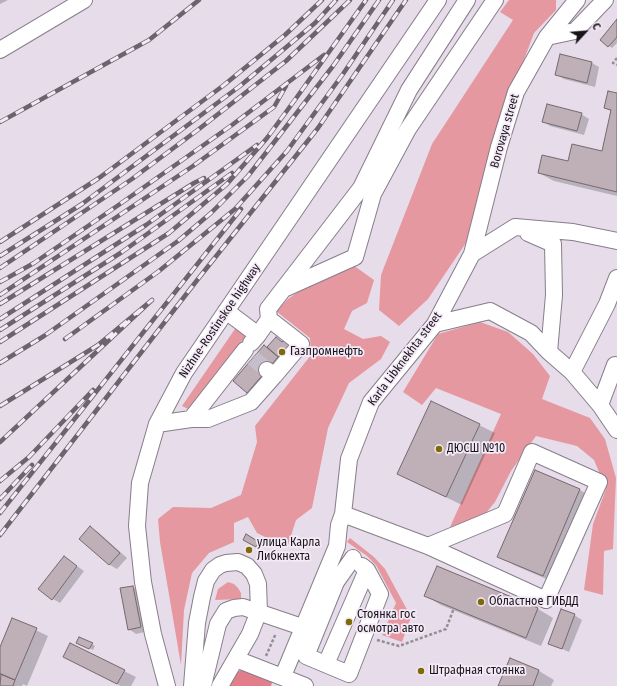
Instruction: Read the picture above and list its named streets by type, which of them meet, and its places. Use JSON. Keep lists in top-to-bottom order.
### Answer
{
  "streets": {
    "street": ["Borovaya street", "Nizhne-Rostinskoe highway", "Karla Libknekhta street"]
  },
  "crossings": [
    ["Borovaya street", "Karla Libknekhta street"]
  ],
  "places": [
    "Газпромнефть",
    "ДЮСШ №10",
    "улица Карла Либкнехта",
    "Областное ГИБДД",
    "Стоянка гос осмотра авто",
    "Штрафная стоянка"
  ],
  "north": "top right"
}
